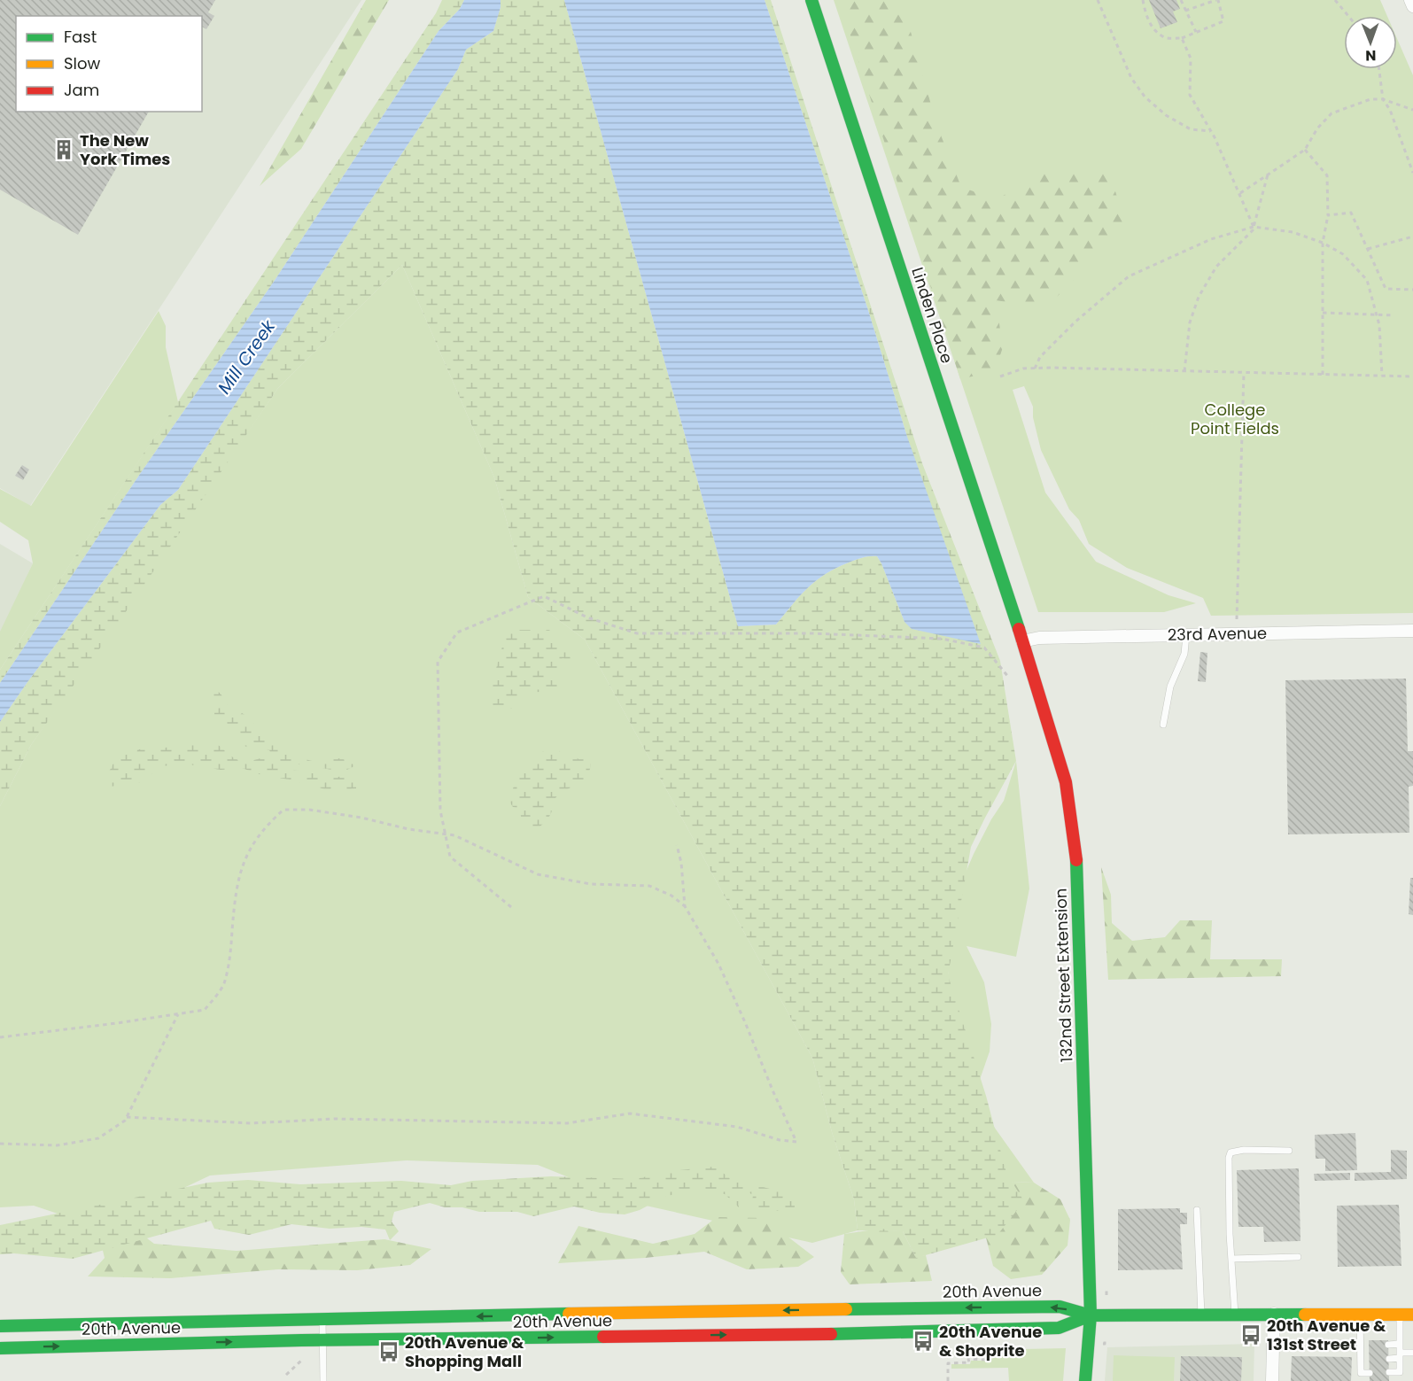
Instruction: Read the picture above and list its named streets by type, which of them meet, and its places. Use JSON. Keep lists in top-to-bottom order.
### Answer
{
  "streets": {
    "street": [
      "Linden Place",
      "23rd Avenue",
      "132nd Street Extension",
      "20th Avenue"
    ]
  },
  "crossings": [
    ["Linden Place", "23rd Avenue"],
    ["Linden Place", "132nd Street Extension"],
    ["23rd Avenue", "132nd Street Extension"],
    ["132nd Street Extension", "20th Avenue"]
  ],
  "water": ["Mill Creek"],
  "parks": ["College Point Fields"],
  "places": {
    "building": ["The New York Times"],
    "bus stop": ["20th Avenue & 131st Street", "20th Avenue & Shoprite", "20th Avenue & Shopping Mall"]
  },
  "legend": ["Fast", "Slow", "Jam"],
  "north": "bottom"
}
